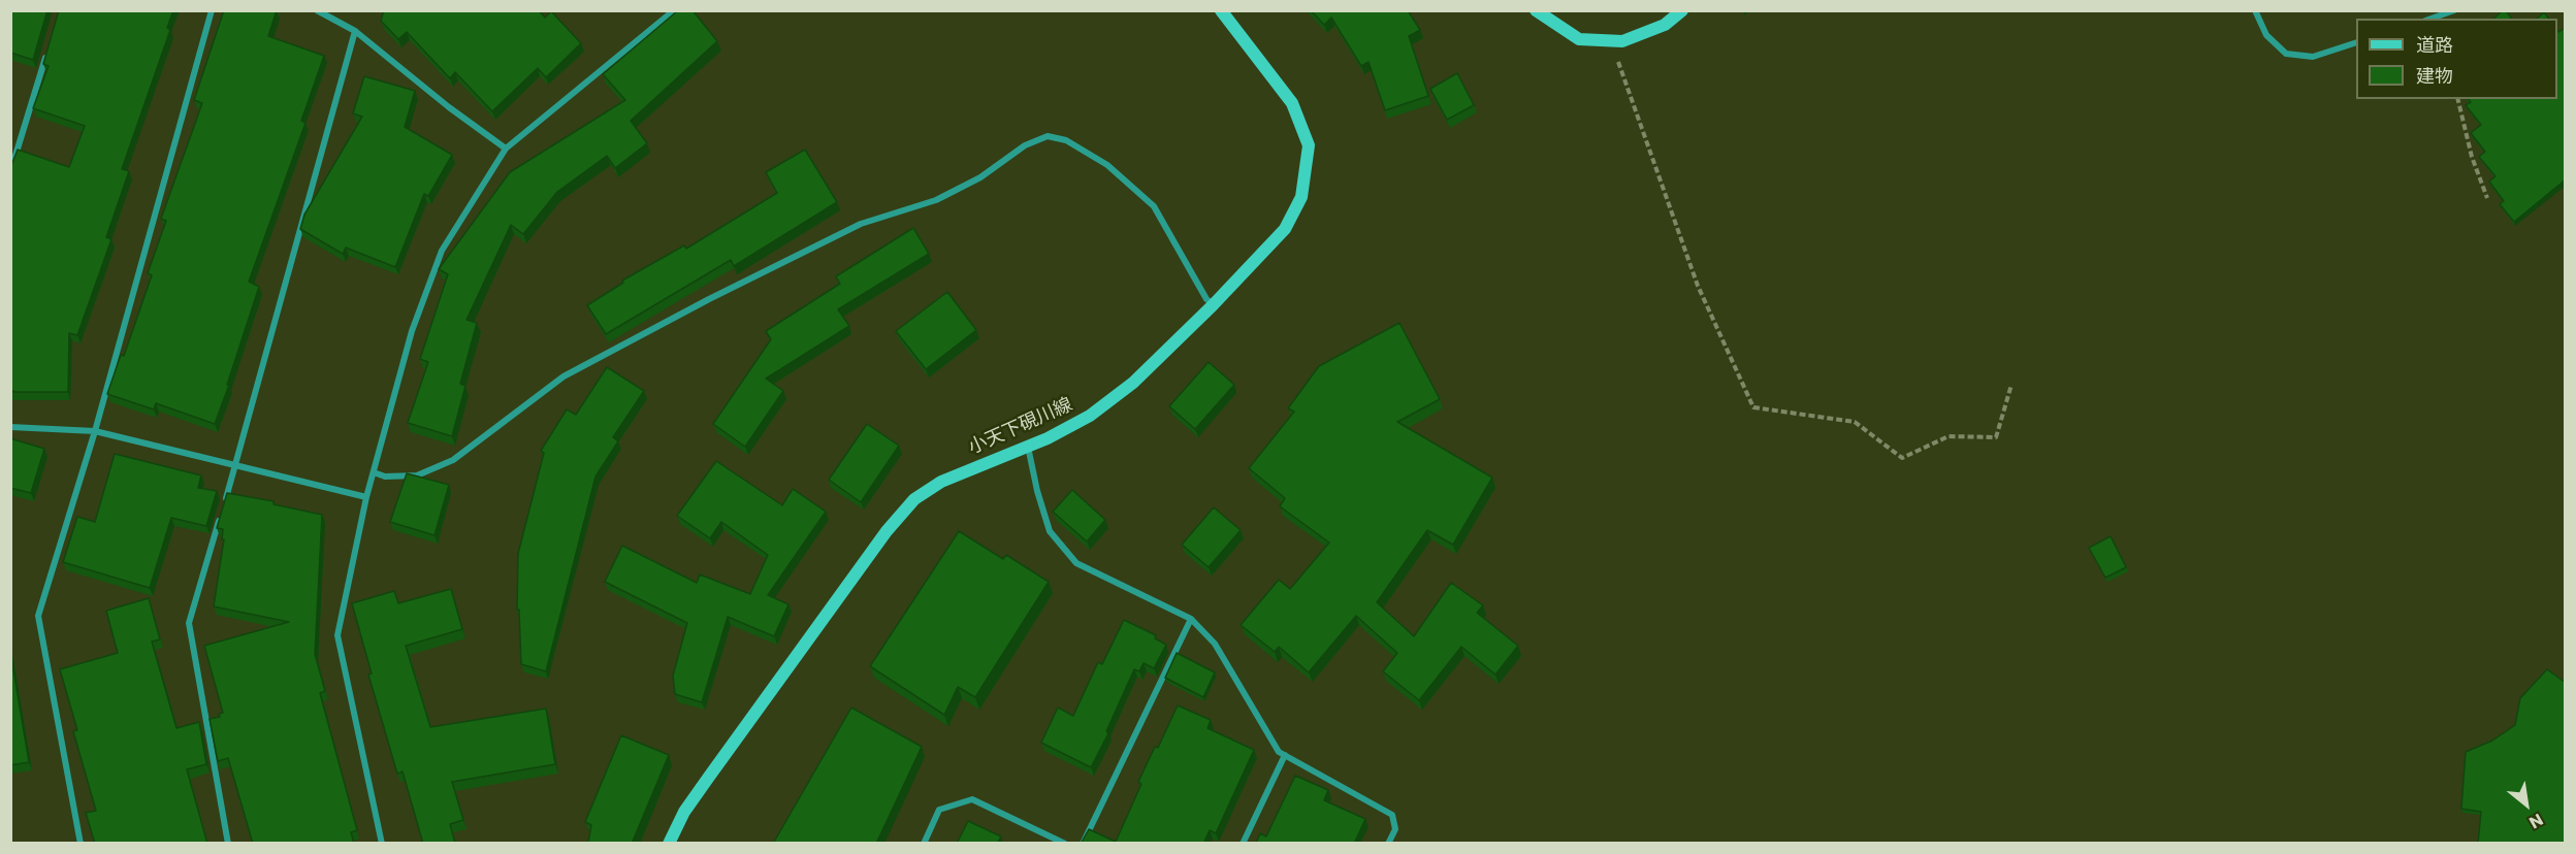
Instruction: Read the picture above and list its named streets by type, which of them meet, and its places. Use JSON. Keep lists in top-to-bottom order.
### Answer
{
  "streets": {
    "main road": ["小天下硯川線"]
  },
  "legend": ["道路", "建物"],
  "north": "bottom right"
}
